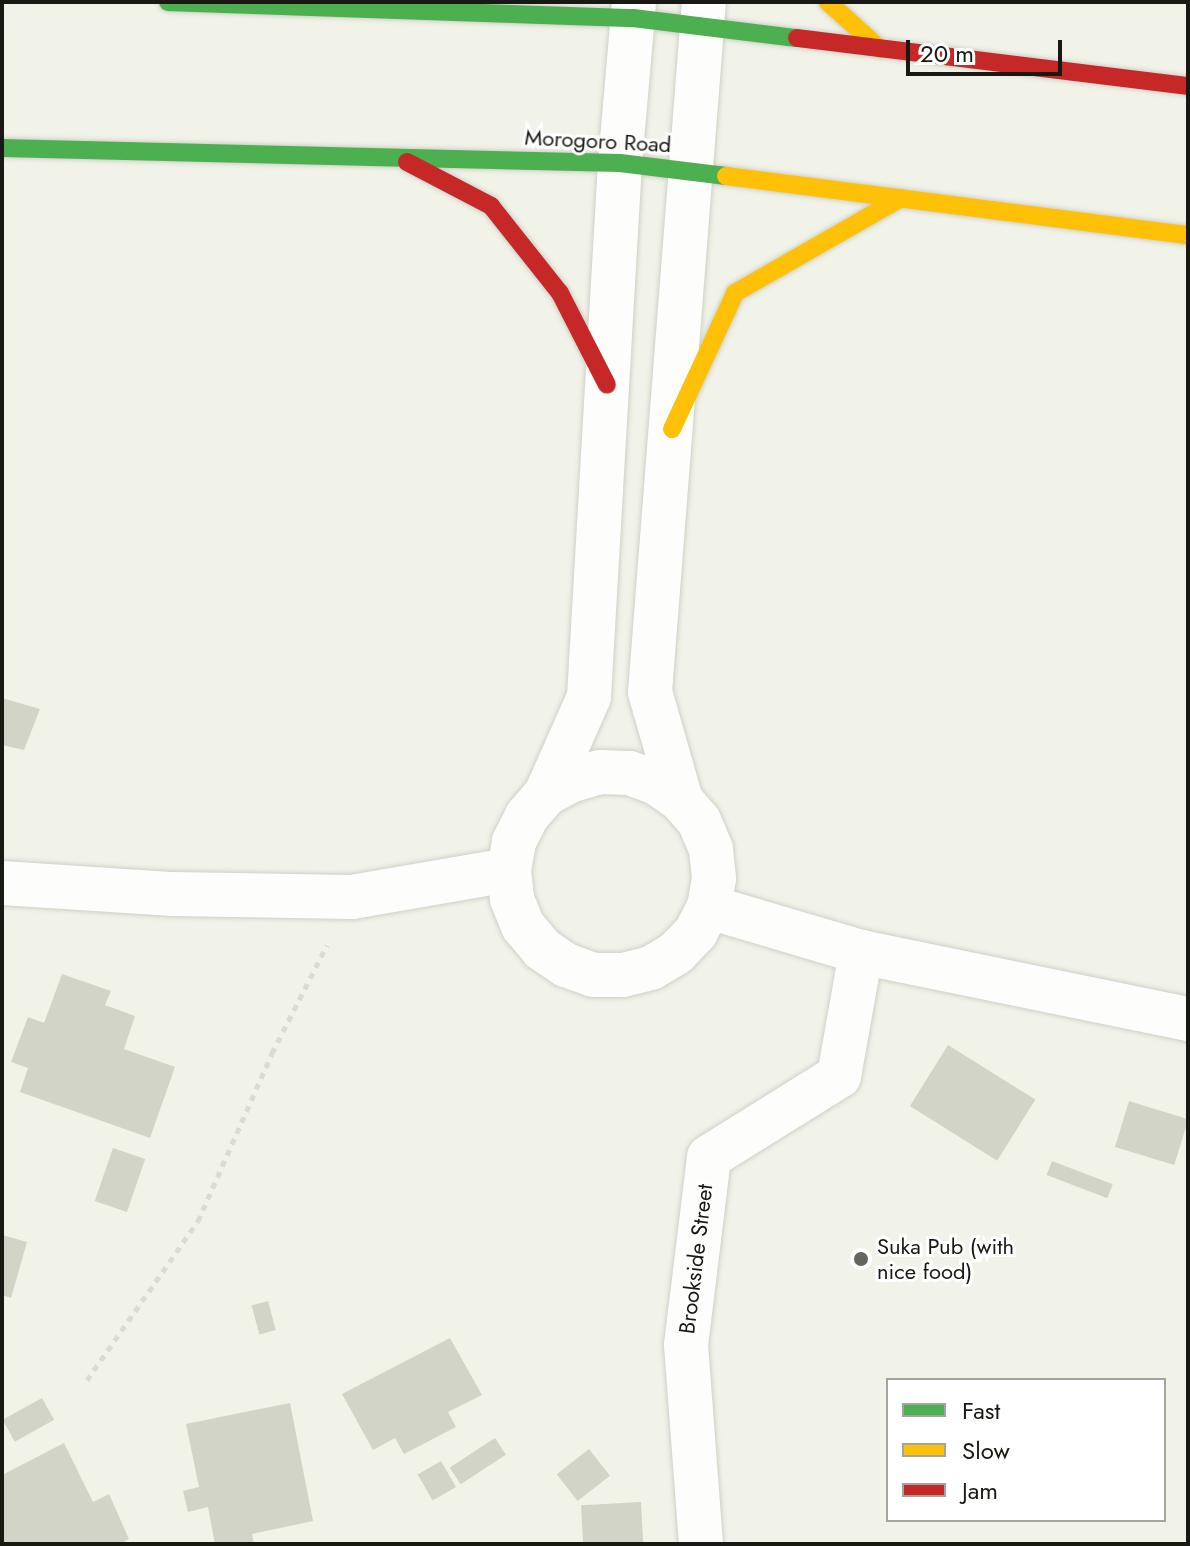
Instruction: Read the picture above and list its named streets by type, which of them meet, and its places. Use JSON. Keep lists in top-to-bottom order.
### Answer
{
  "streets": {
    "highway": ["Morogoro Road"],
    "street": ["Brookside Street"]
  },
  "places": ["Suka Pub (with nice food)"],
  "legend": ["Fast", "Slow", "Jam"],
  "scale_bar": "20 m"
}
